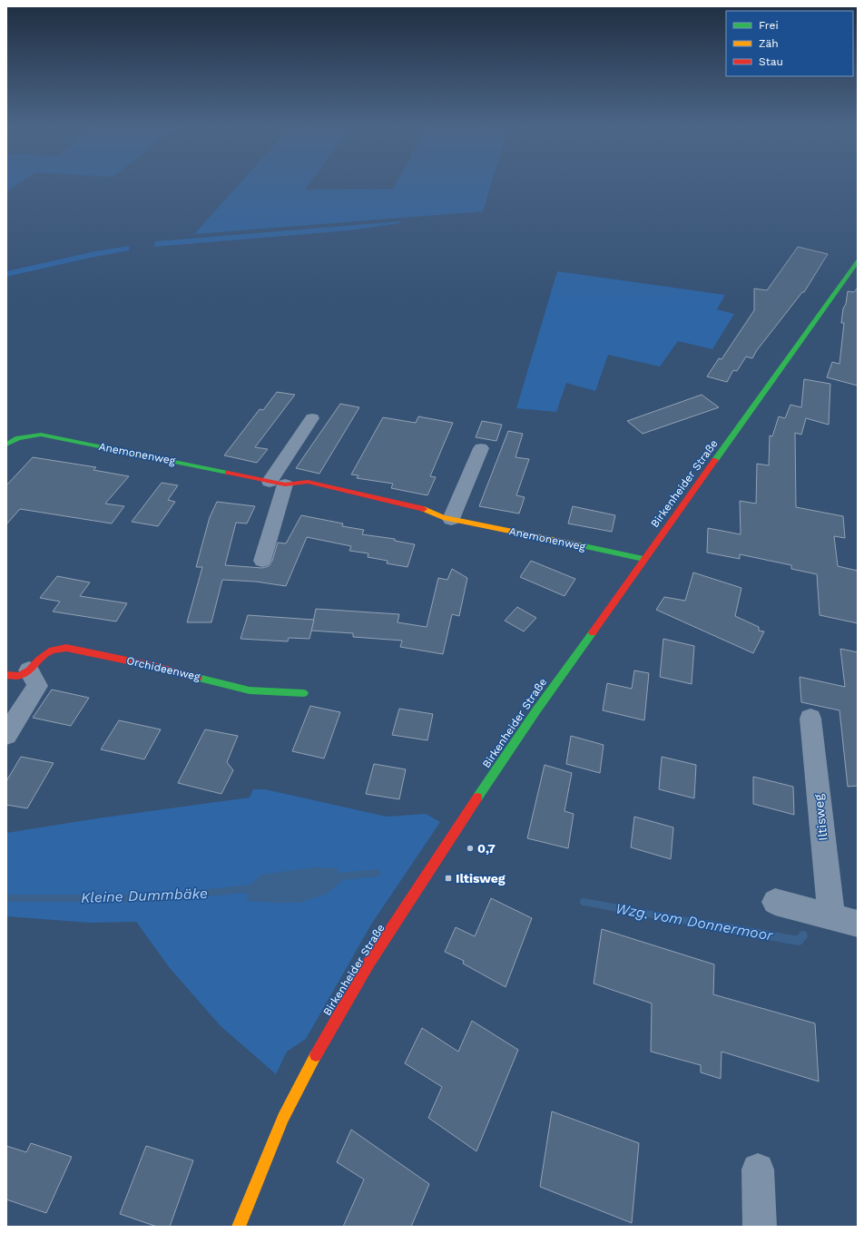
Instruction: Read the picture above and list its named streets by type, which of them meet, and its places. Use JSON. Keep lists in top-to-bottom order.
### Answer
{
  "streets": {
    "street": [
      "Anemonenweg",
      "Birkenheider Straße",
      "Orchideenweg",
      "Iltisweg"
    ]
  },
  "crossings": [
    ["Anemonenweg", "Birkenheider Straße"]
  ],
  "water": ["Kleine Dummbäke", "Wzg. vom Donnermoor"],
  "places": {
    "other": ["0,7"],
    "transit": ["Iltisweg"]
  },
  "legend": ["Frei", "Zäh", "Stau"]
}
